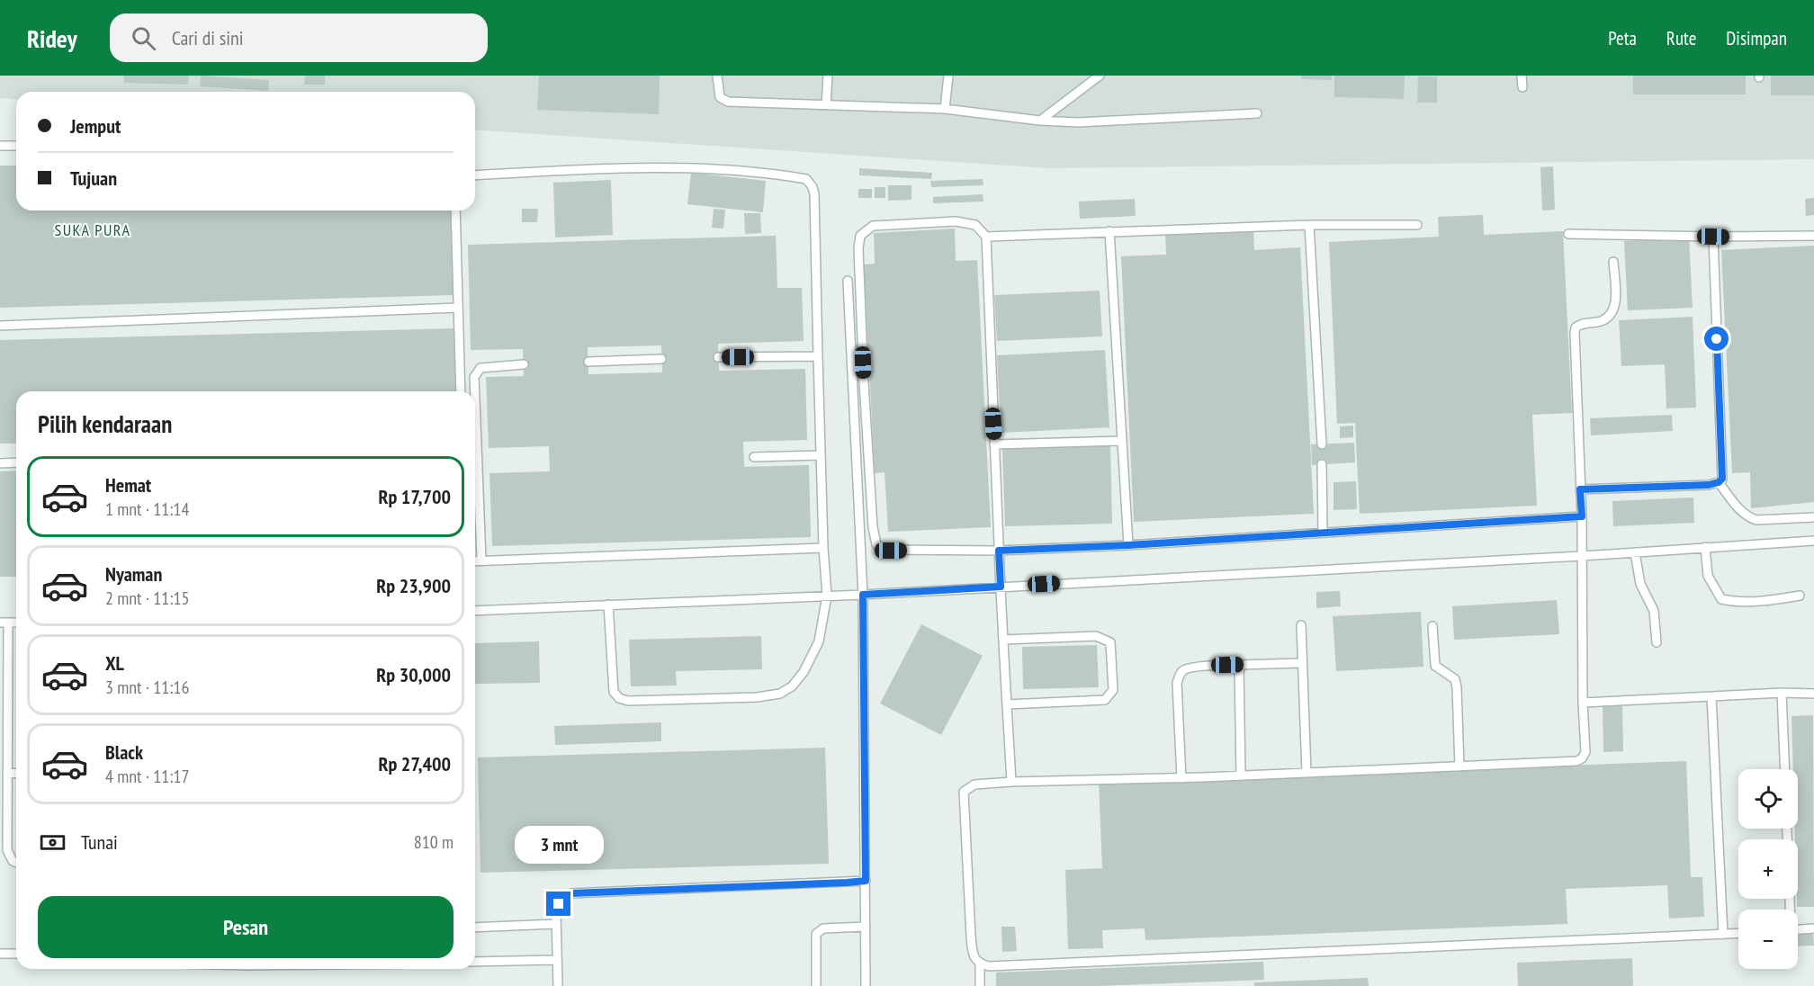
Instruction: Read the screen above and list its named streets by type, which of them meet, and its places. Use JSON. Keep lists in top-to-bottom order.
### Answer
{
  "districts": ["SUKA PURA"],
  "page": {
    "header": "Ridey",
    "search": "Cari di sini",
    "nav": ["Peta", "Rute", "Disimpan"],
    "banner": ["Jemput", "Tujuan"],
    "heading": "Pilih kendaraan",
    "list": [
      {
        "name": "Hemat",
        "note": "1 mnt · 11:14",
        "value": "Rp 17,700"
      },
      {
        "name": "Nyaman",
        "note": "2 mnt · 11:15",
        "value": "Rp 23,900"
      },
      {
        "name": "XL",
        "note": "3 mnt · 11:16",
        "value": "Rp 30,000"
      },
      {
        "name": "Black",
        "note": "4 mnt · 11:17",
        "value": "Rp 27,400"
      }
    ],
    "map_buttons": ["+", "−"],
    "pay": ["Tunai", "810 m"],
    "bubble": "3 mnt",
    "buttons": "Pesan"
  }
}
